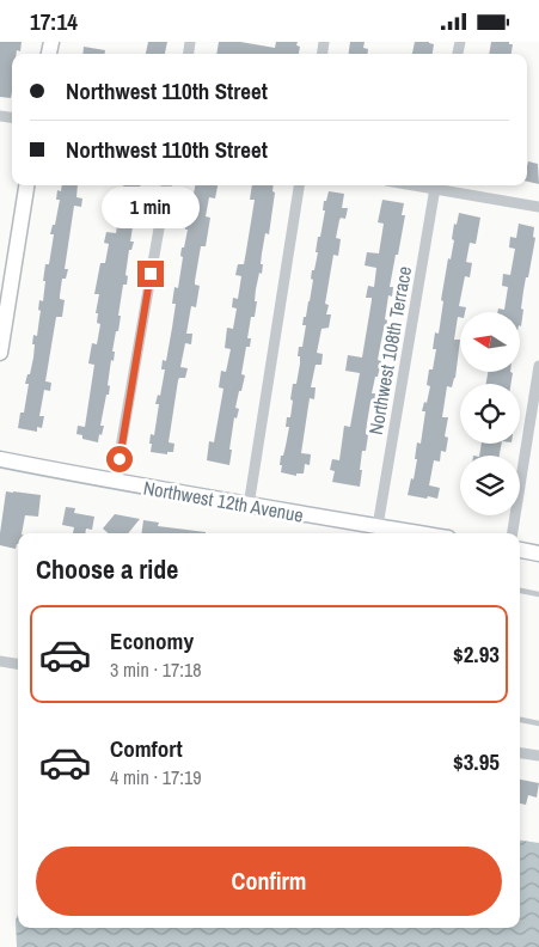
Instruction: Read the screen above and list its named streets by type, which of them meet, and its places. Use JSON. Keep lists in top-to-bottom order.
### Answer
{
  "streets": {
    "street": ["Northwest 108th Terrace", "Northwest 12th Avenue"]
  },
  "crossings": [
    ["Northwest 108th Terrace", "Northwest 12th Avenue"]
  ],
  "north": "left",
  "page": {
    "status": "17:14",
    "banner": ["Northwest 110th Street", "Northwest 110th Street"],
    "bubble": "1 min",
    "heading": "Choose a ride",
    "list": [
      {
        "name": "Economy",
        "note": "3 min · 17:18",
        "value": "$2.93"
      },
      {
        "name": "Comfort",
        "note": "4 min · 17:19",
        "value": "$3.95"
      }
    ],
    "buttons": "Confirm"
  }
}
